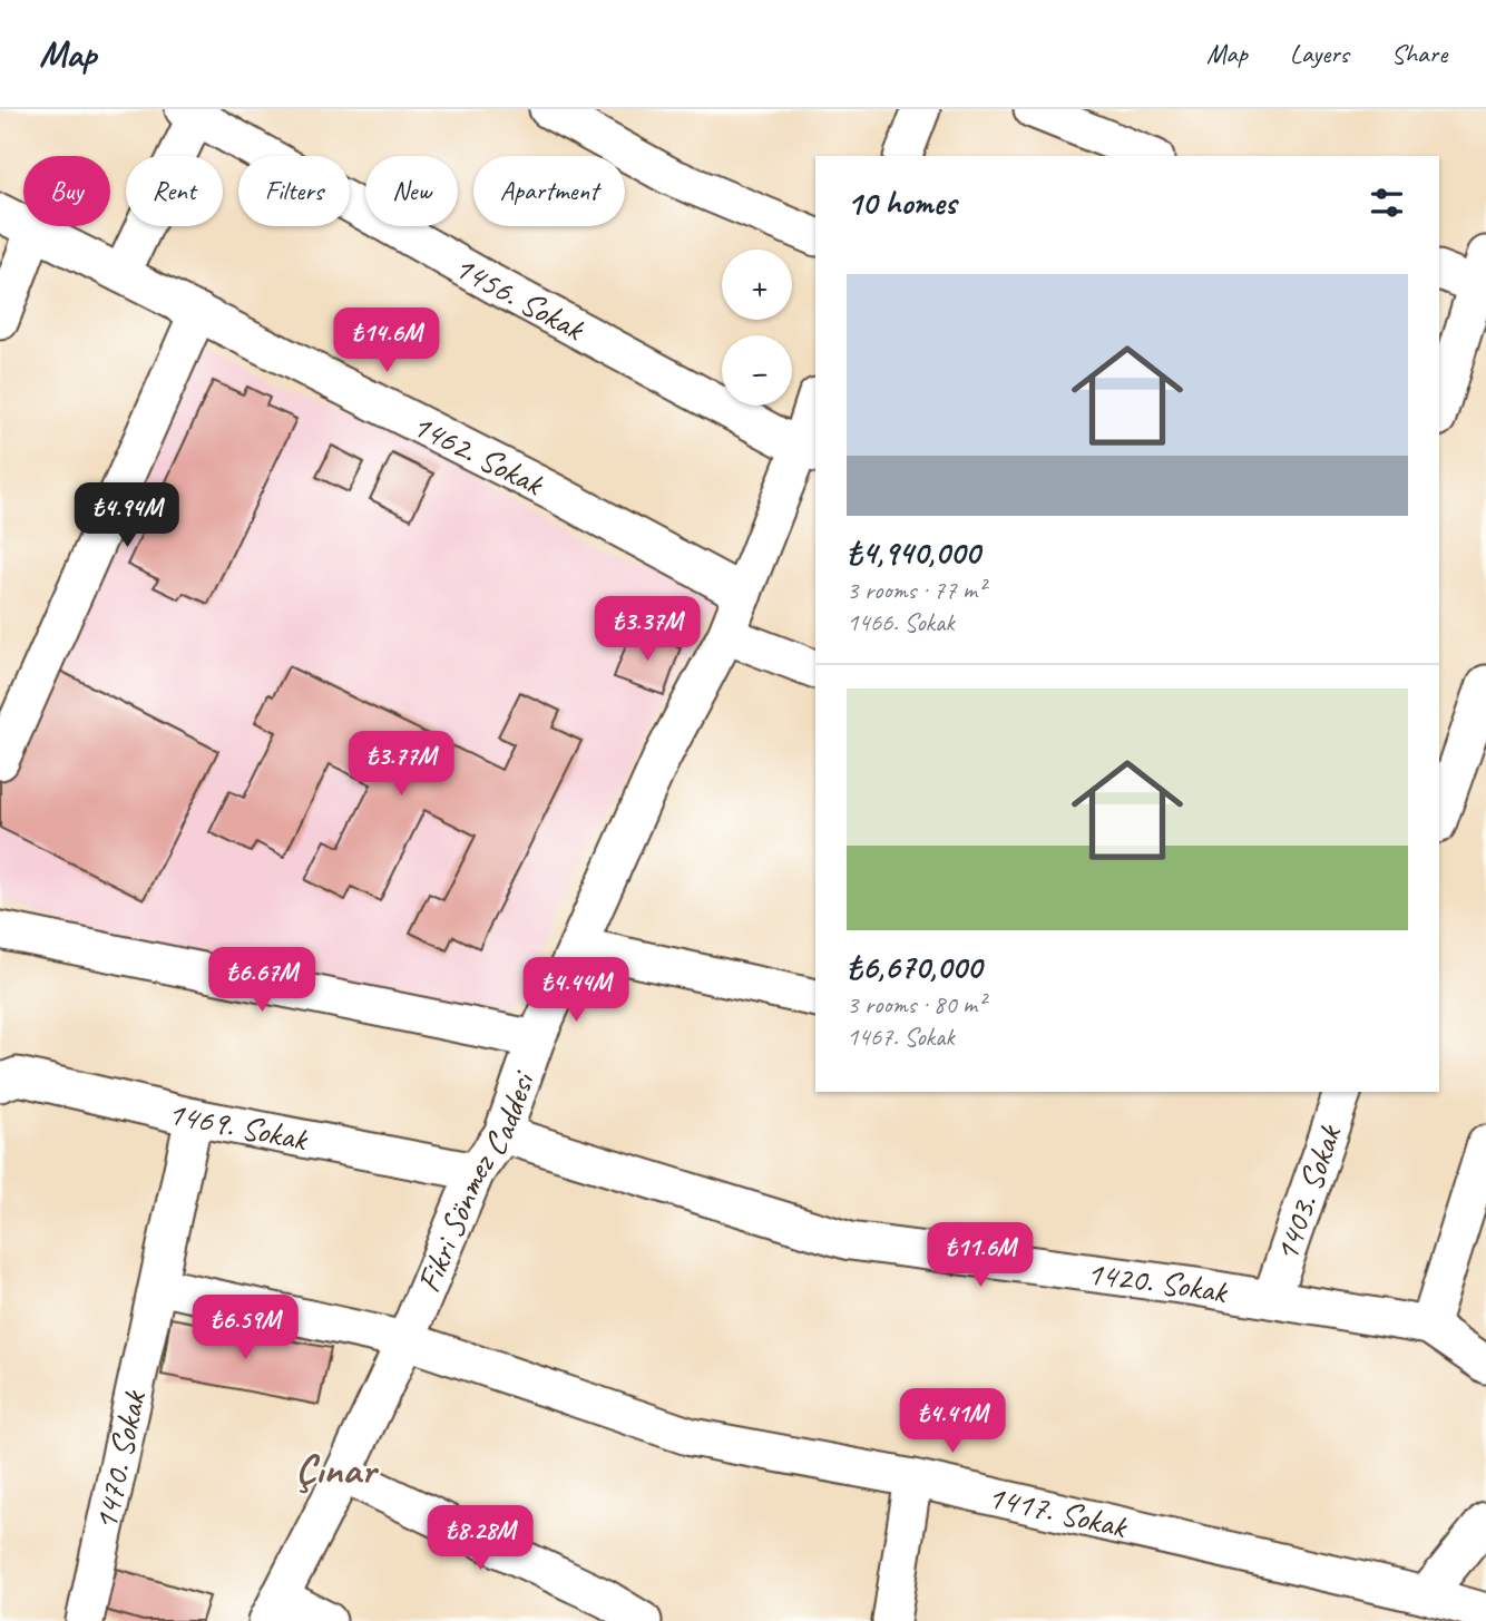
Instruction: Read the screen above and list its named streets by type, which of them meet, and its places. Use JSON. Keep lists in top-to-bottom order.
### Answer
{
  "streets": {
    "street": [
      "1456. Sokak",
      "1462. Sokak",
      "1469. Sokak",
      "Fikri Sönmez Caddesi",
      "1403. Sokak",
      "1420. Sokak",
      "1470. Sokak",
      "1417. Sokak"
    ]
  },
  "crossings": [
    ["1456. Sokak", "Fikri Sönmez Caddesi"],
    ["1462. Sokak", "Fikri Sönmez Caddesi"],
    ["1469. Sokak", "Fikri Sönmez Caddesi"],
    ["1469. Sokak", "1470. Sokak"],
    ["Fikri Sönmez Caddesi", "1420. Sokak"],
    ["Fikri Sönmez Caddesi", "1417. Sokak"],
    ["1403. Sokak", "1420. Sokak"],
    ["1470. Sokak", "1417. Sokak"]
  ],
  "districts": ["Çınar"],
  "page": {
    "header": "Map",
    "nav": ["Map", "Layers", "Share"],
    "chip": [
      "Buy",
      "Rent",
      "Filters",
      "New",
      "Apartment"
    ],
    "heading": "10 homes",
    "map_buttons": ["+", "−"],
    "list": [
      {
        "name": "₺4,940,000",
        "note": "3 rooms · 77 m² · 1466. Sokak"
      },
      {
        "name": "₺6,670,000",
        "note": "3 rooms · 80 m² · 1467. Sokak"
      }
    ],
    "price": [
      "₺14.6M",
      "₺4.94M",
      "₺3.37M",
      "₺3.77M",
      "₺6.67M",
      "₺4.44M",
      "₺11.6M",
      "₺6.59M",
      "₺4.41M",
      "₺8.28M"
    ]
  }
}
